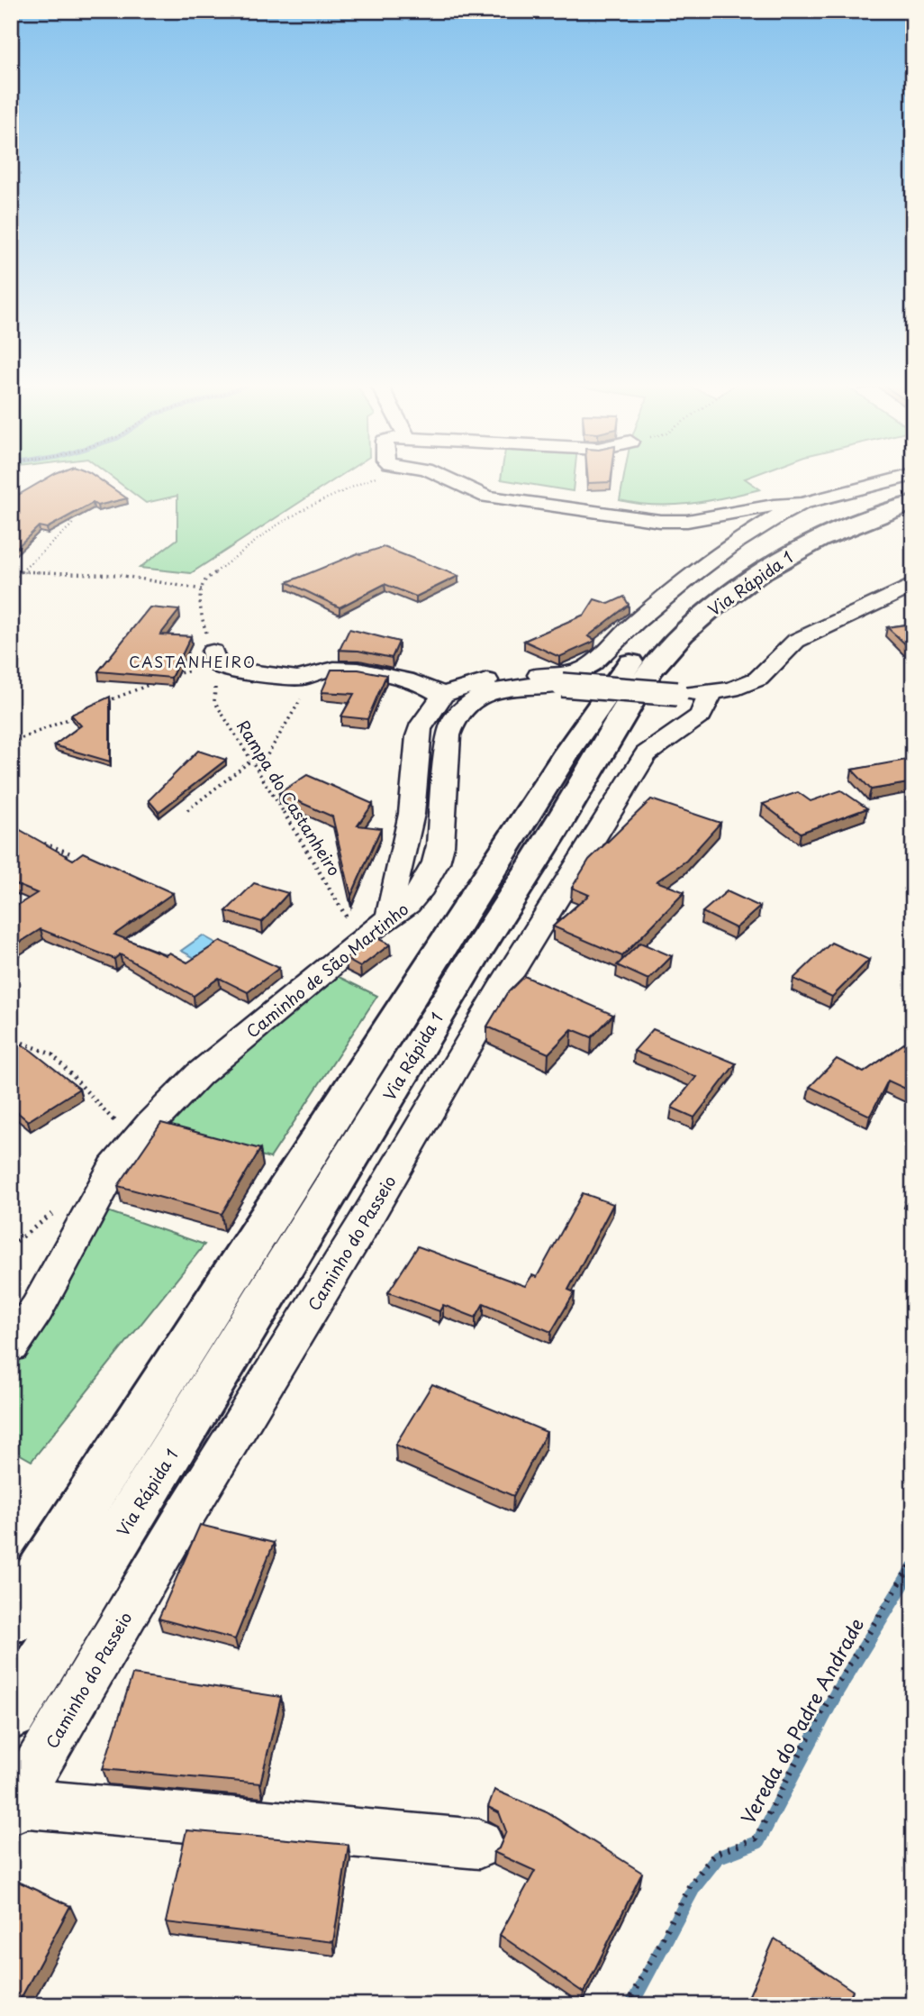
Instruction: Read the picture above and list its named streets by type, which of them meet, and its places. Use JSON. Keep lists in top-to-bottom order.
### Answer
{
  "streets": {
    "highway": ["Via Rápida 1"],
    "street": ["Caminho de São Martinho", "Caminho do Passeio"],
    "path": ["Rampa do Castanheiro", "Vereda do Padre Andrade"]
  },
  "crossings": [
    ["Rampa do Castanheiro", "Caminho de São Martinho"],
    ["Caminho de São Martinho", "Caminho do Passeio"]
  ],
  "districts": ["CASTANHEIRO"]
}
